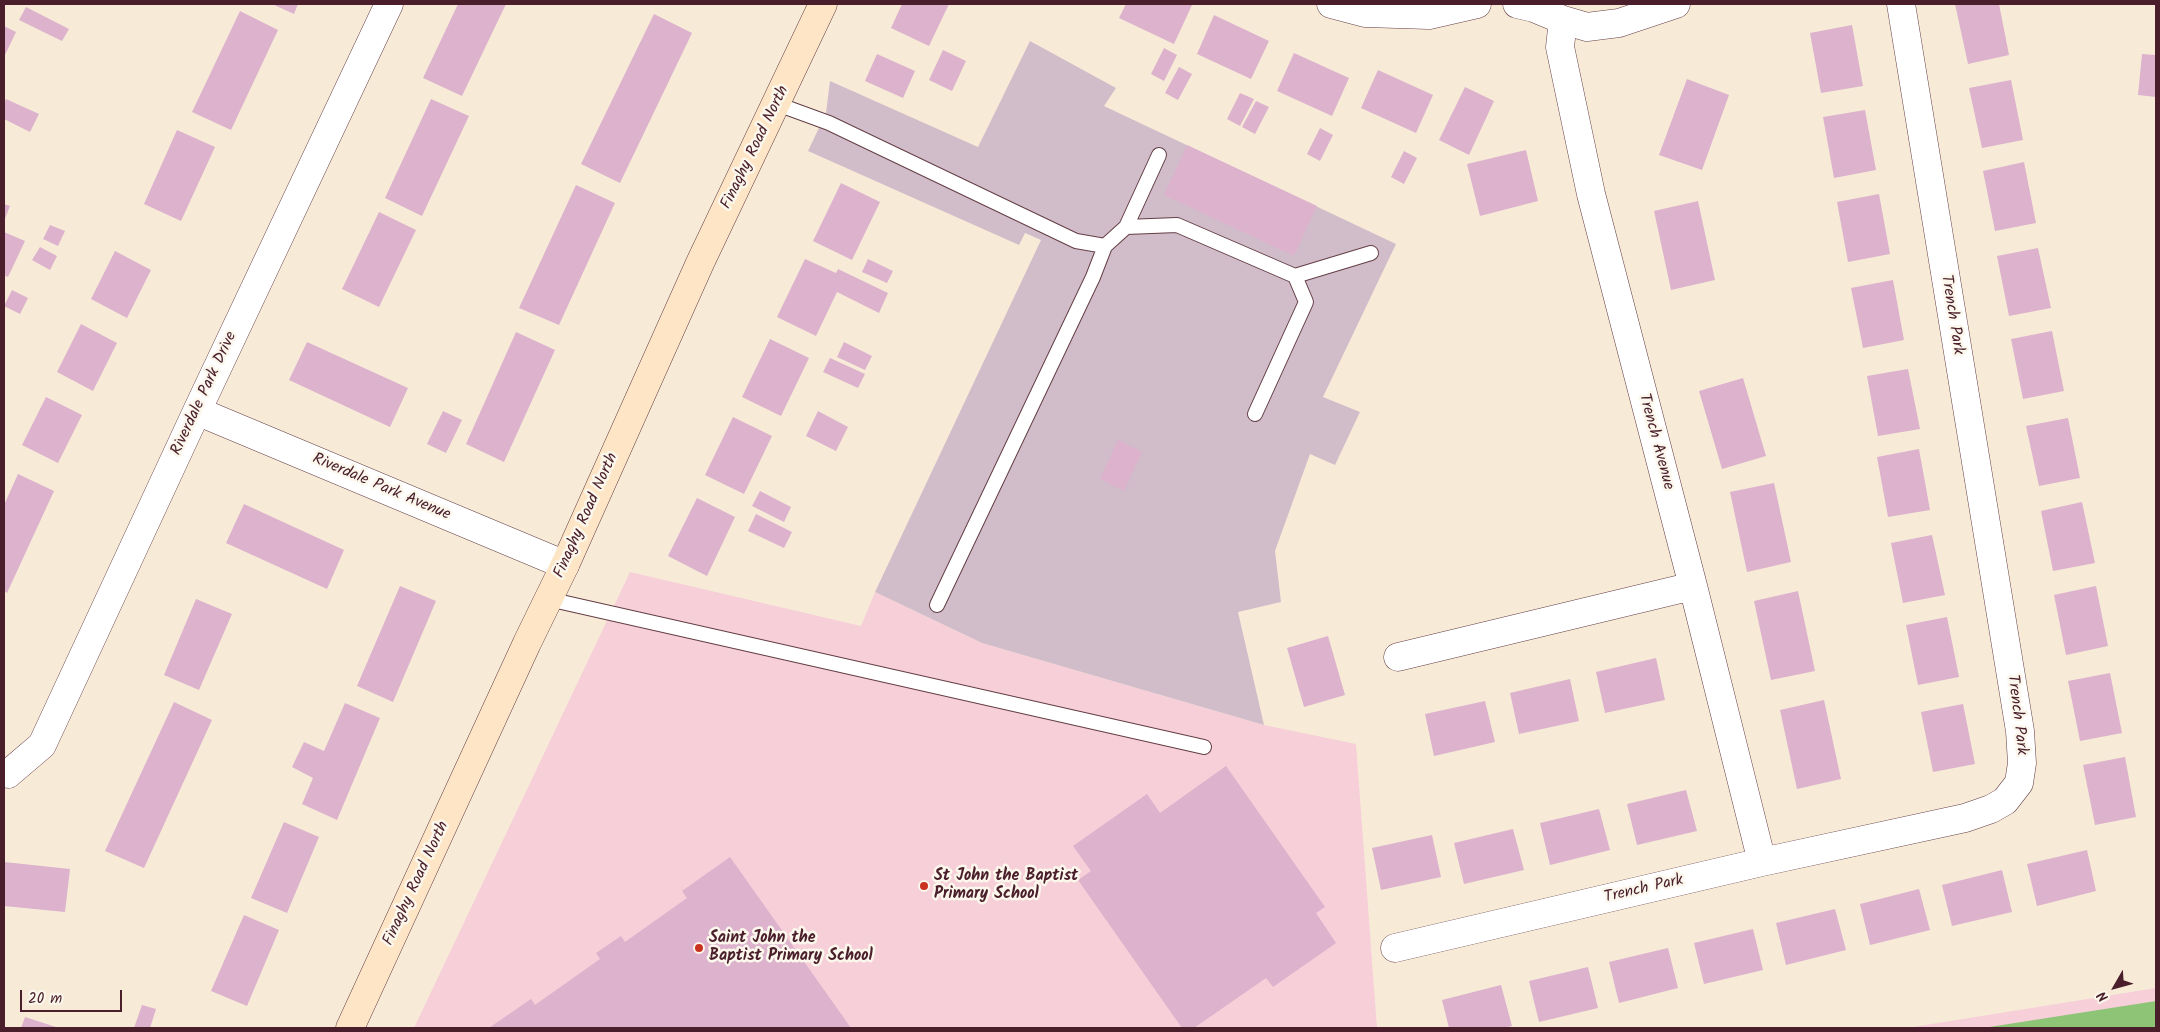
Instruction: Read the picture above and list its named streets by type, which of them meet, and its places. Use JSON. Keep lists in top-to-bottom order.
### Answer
{
  "streets": {
    "street": [
      "Finaghy Road North",
      "Trench Park",
      "Riverdale Park Drive",
      "Trench Avenue",
      "Riverdale Park Avenue"
    ]
  },
  "crossings": [
    ["Finaghy Road North", "Riverdale Park Avenue"],
    ["Trench Park", "Trench Avenue"],
    ["Riverdale Park Drive", "Riverdale Park Avenue"]
  ],
  "places": ["St John the Baptist Primary School", "Saint John the Baptist Primary School"],
  "scale_bar": "20 m",
  "north": "bottom left"
}
